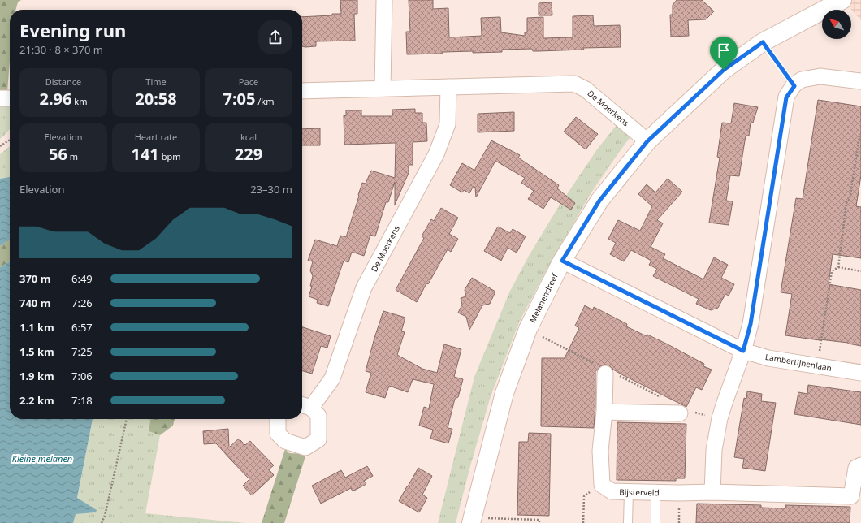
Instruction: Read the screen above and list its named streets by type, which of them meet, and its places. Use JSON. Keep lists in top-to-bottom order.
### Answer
{
  "streets": {
    "street": [
      "De Moerkens",
      "Melanendreef",
      "Lambertijnenlaan",
      "Bijsterveld"
    ]
  },
  "crossings": [
    ["De Moerkens", "Melanendreef"],
    ["Melanendreef", "Lambertijnenlaan"]
  ],
  "water": ["Kleine melanen"],
  "north": "top left",
  "page": {
    "heading": ["Evening run", "21:30 · 8 × 370 m"],
    "stats": [
      ["Distance", "2.96 km"],
      ["Time", "20:58"],
      ["Pace", "7:05 /km"],
      ["Elevation", "56 m"],
      ["Heart rate", "141 bpm"],
      ["kcal", "229"]
    ],
    "chart": ["Elevation", "23–30 m"],
    "list": [
      {
        "name": "370 m",
        "note": "6:49"
      },
      {
        "name": "740 m",
        "note": "7:26"
      },
      {
        "name": "1.1 km",
        "note": "6:57"
      },
      {
        "name": "1.5 km",
        "note": "7:25"
      },
      {
        "name": "1.9 km",
        "note": "7:06"
      },
      {
        "name": "2.2 km",
        "note": "7:18"
      }
    ]
  }
}
